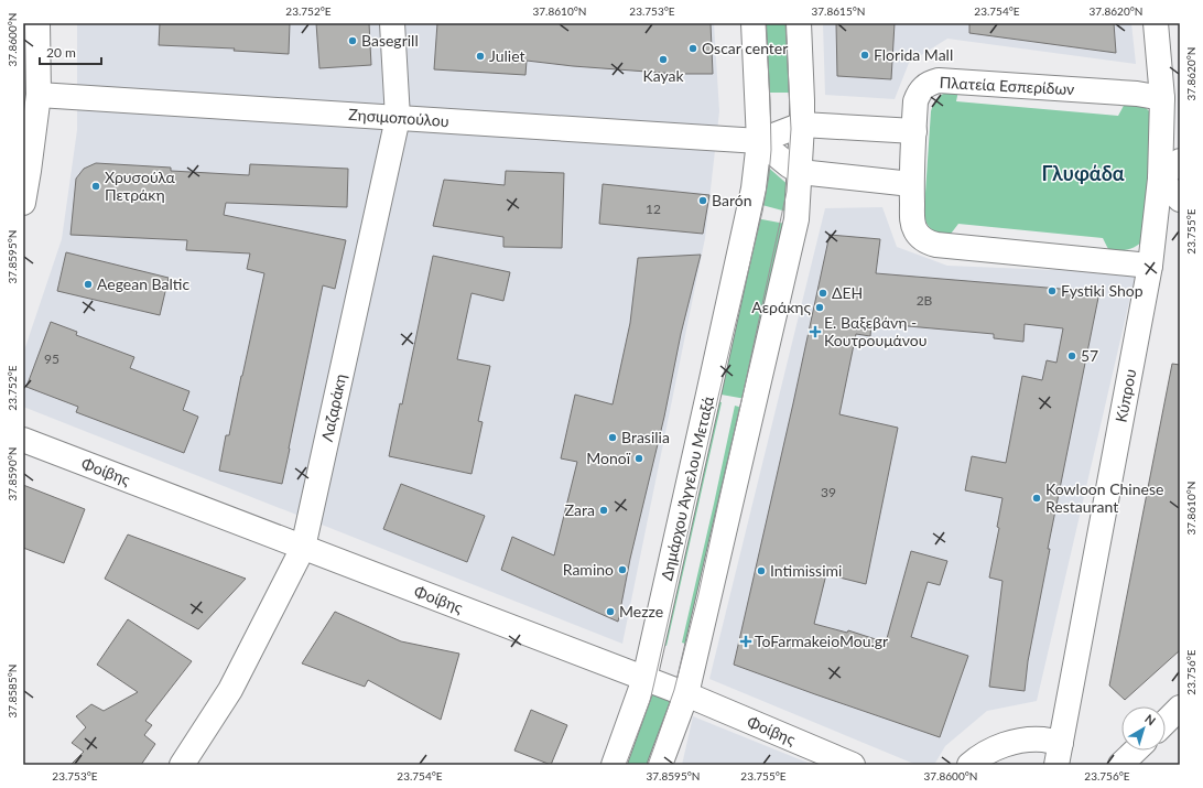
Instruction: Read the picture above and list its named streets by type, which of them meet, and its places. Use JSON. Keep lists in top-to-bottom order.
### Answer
{
  "streets": {
    "main road": [
      "Πλατεία Εσπερίδων",
      "Ζησιμοπούλου",
      "Κύπρου",
      "Λαζαράκη",
      "Φοίβης",
      "Δημάρχου Άγγελου Μεταξά"
    ]
  },
  "crossings": [
    ["Πλατεία Εσπερίδων", "Ζησιμοπούλου"],
    ["Πλατεία Εσπερίδων", "Κύπρου"],
    ["Ζησιμοπούλου", "Λαζαράκη"],
    ["Ζησιμοπούλου", "Δημάρχου Άγγελου Μεταξά"],
    ["Λαζαράκη", "Φοίβης"],
    ["Φοίβης", "Δημάρχου Άγγελου Μεταξά"]
  ],
  "districts": ["Γλυφάδα"],
  "places": {
    "other": [
      "Basegrill",
      "Oscar center",
      "Florida Mall",
      "Juliet",
      "Kayak",
      "Χρυσούλα Πετράκη",
      "Barón",
      "Aegean Baltic",
      "Fystiki Shop",
      "ΔΕΗ",
      "Αεράκης",
      "57",
      "Brasilia",
      "Monoï",
      "Kowloon Chinese Restaurant",
      "Zara",
      "Ramino",
      "Intimissimi",
      "Mezze"
    ],
    "health": ["Ε. Βαξεβάνη - Κουτρουμάνου", "ToFarmakeioMou.gr"]
  },
  "house_numbers": [
    "12",
    "2Β",
    "95",
    "39"
  ],
  "scale_bar": "20 m",
  "north": "top right",
  "coordinates": [
    "23.752°E",
    "37.8610°N",
    "23.753°E",
    "37.8615°N",
    "23.754°E",
    "37.8620°N",
    "37.8600°N",
    "23.755°E",
    "37.8595°N",
    "37.8590°N",
    "23.756°E",
    "37.8585°N"
  ]
}
